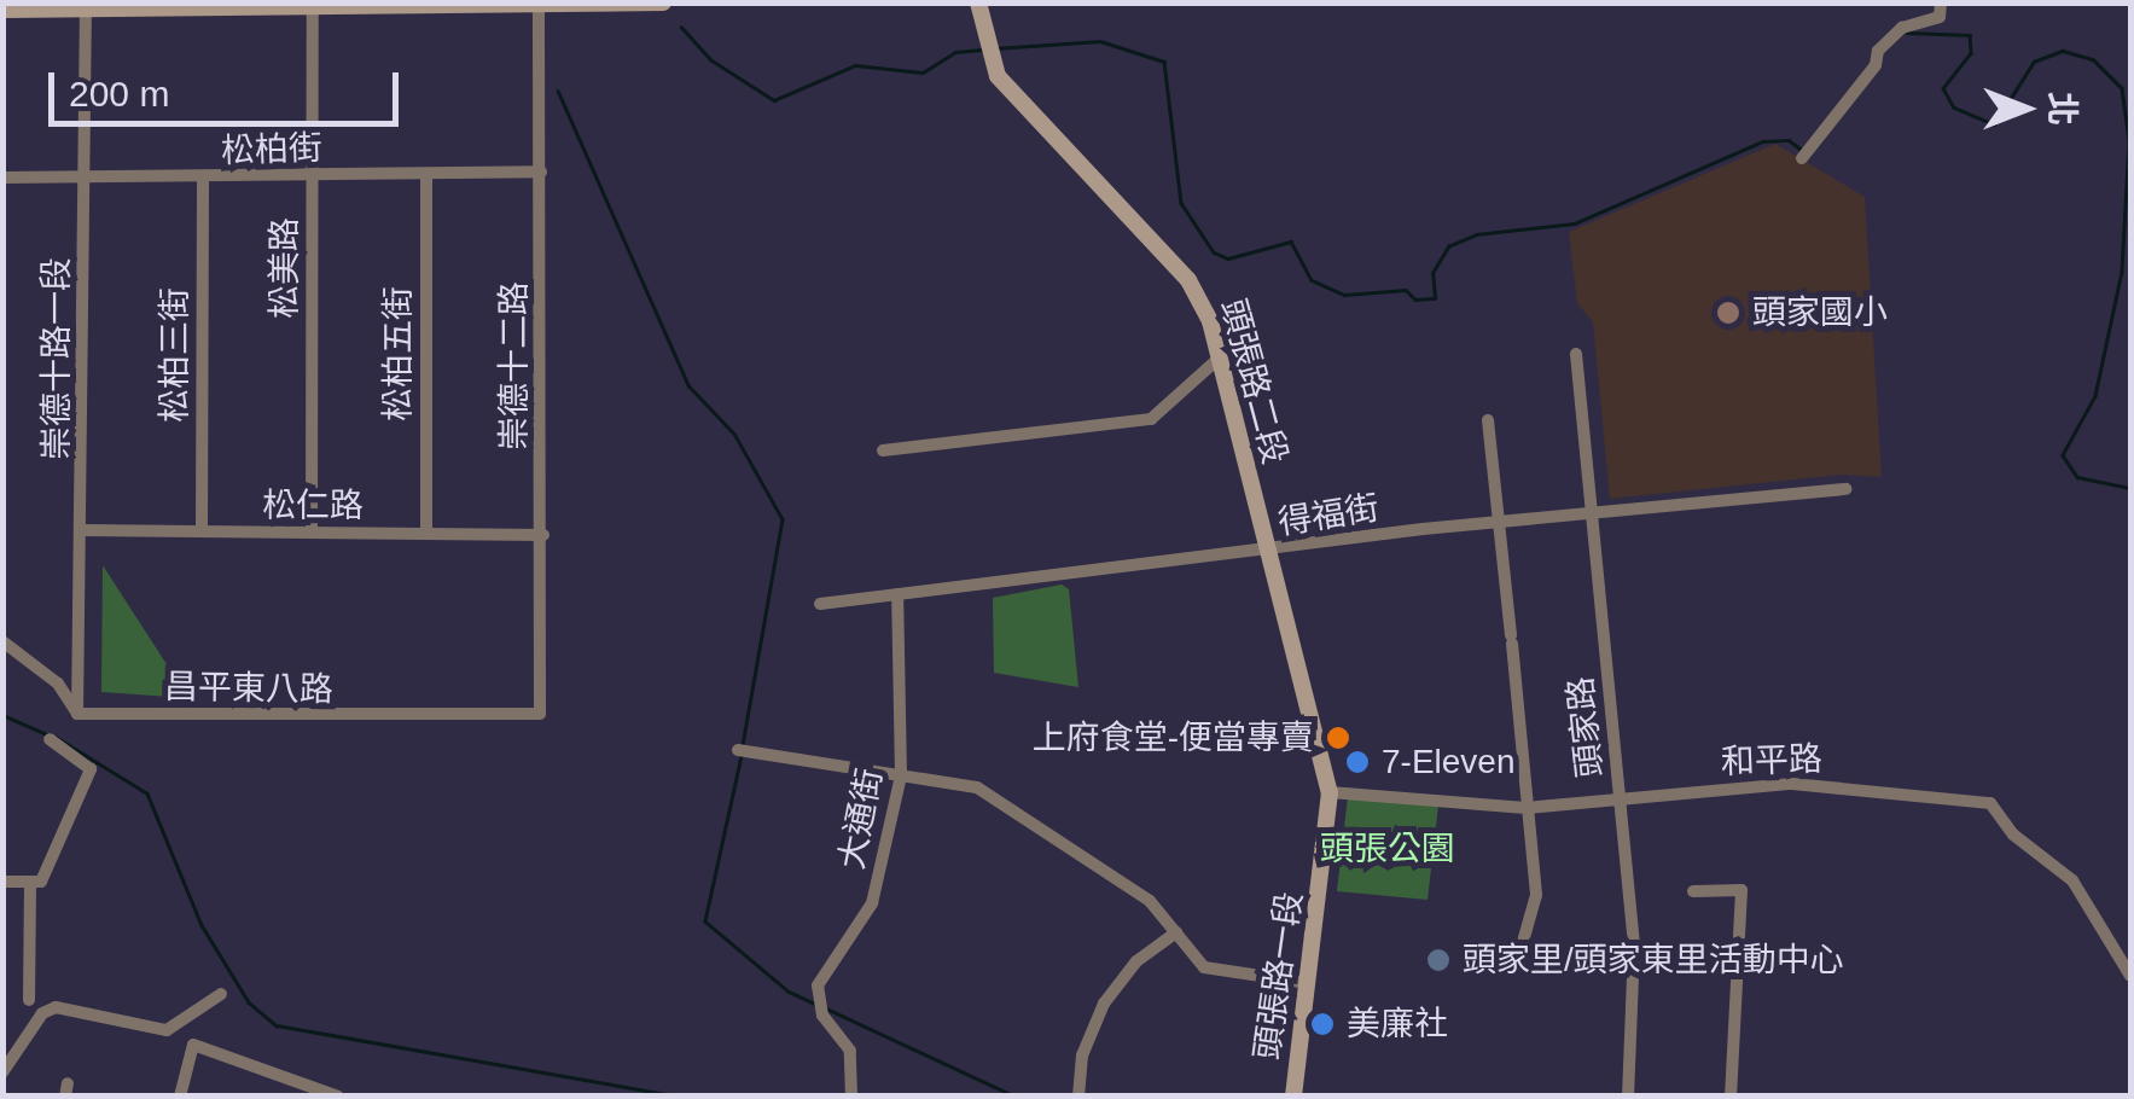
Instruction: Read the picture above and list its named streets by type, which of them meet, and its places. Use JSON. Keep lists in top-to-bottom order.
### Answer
{
  "streets": {
    "street": [
      "松柏街",
      "松美路",
      "松柏五街",
      "松柏三街",
      "崇德十路一段",
      "崇德十二路",
      "頭張路二段",
      "松仁路",
      "得福街",
      "昌平東八路",
      "頭家路",
      "和平路",
      "大通街",
      "頭張路一段"
    ]
  },
  "crossings": [
    ["松柏街", "松美路"],
    ["松柏街", "松柏五街"],
    ["松柏街", "松柏三街"],
    ["松柏街", "崇德十路一段"],
    ["松柏街", "崇德十二路"],
    ["松美路", "松仁路"],
    ["松柏五街", "松仁路"],
    ["松柏三街", "松仁路"],
    ["崇德十路一段", "松仁路"],
    ["崇德十路一段", "昌平東八路"],
    ["崇德十二路", "松仁路"],
    ["崇德十二路", "昌平東八路"],
    ["頭張路二段", "得福街"],
    ["頭張路二段", "和平路"],
    ["頭張路二段", "頭張路一段"],
    ["得福街", "頭家路"],
    ["得福街", "大通街"],
    ["頭家路", "和平路"],
    ["和平路", "頭張路一段"]
  ],
  "parks": ["頭張公園"],
  "places": [
    "頭家國小",
    "上府食堂-便當專賣",
    "7-Eleven",
    "頭家里/頭家東里活動中心",
    "美廉社"
  ],
  "scale_bar": "200 m",
  "north": "right"
}
